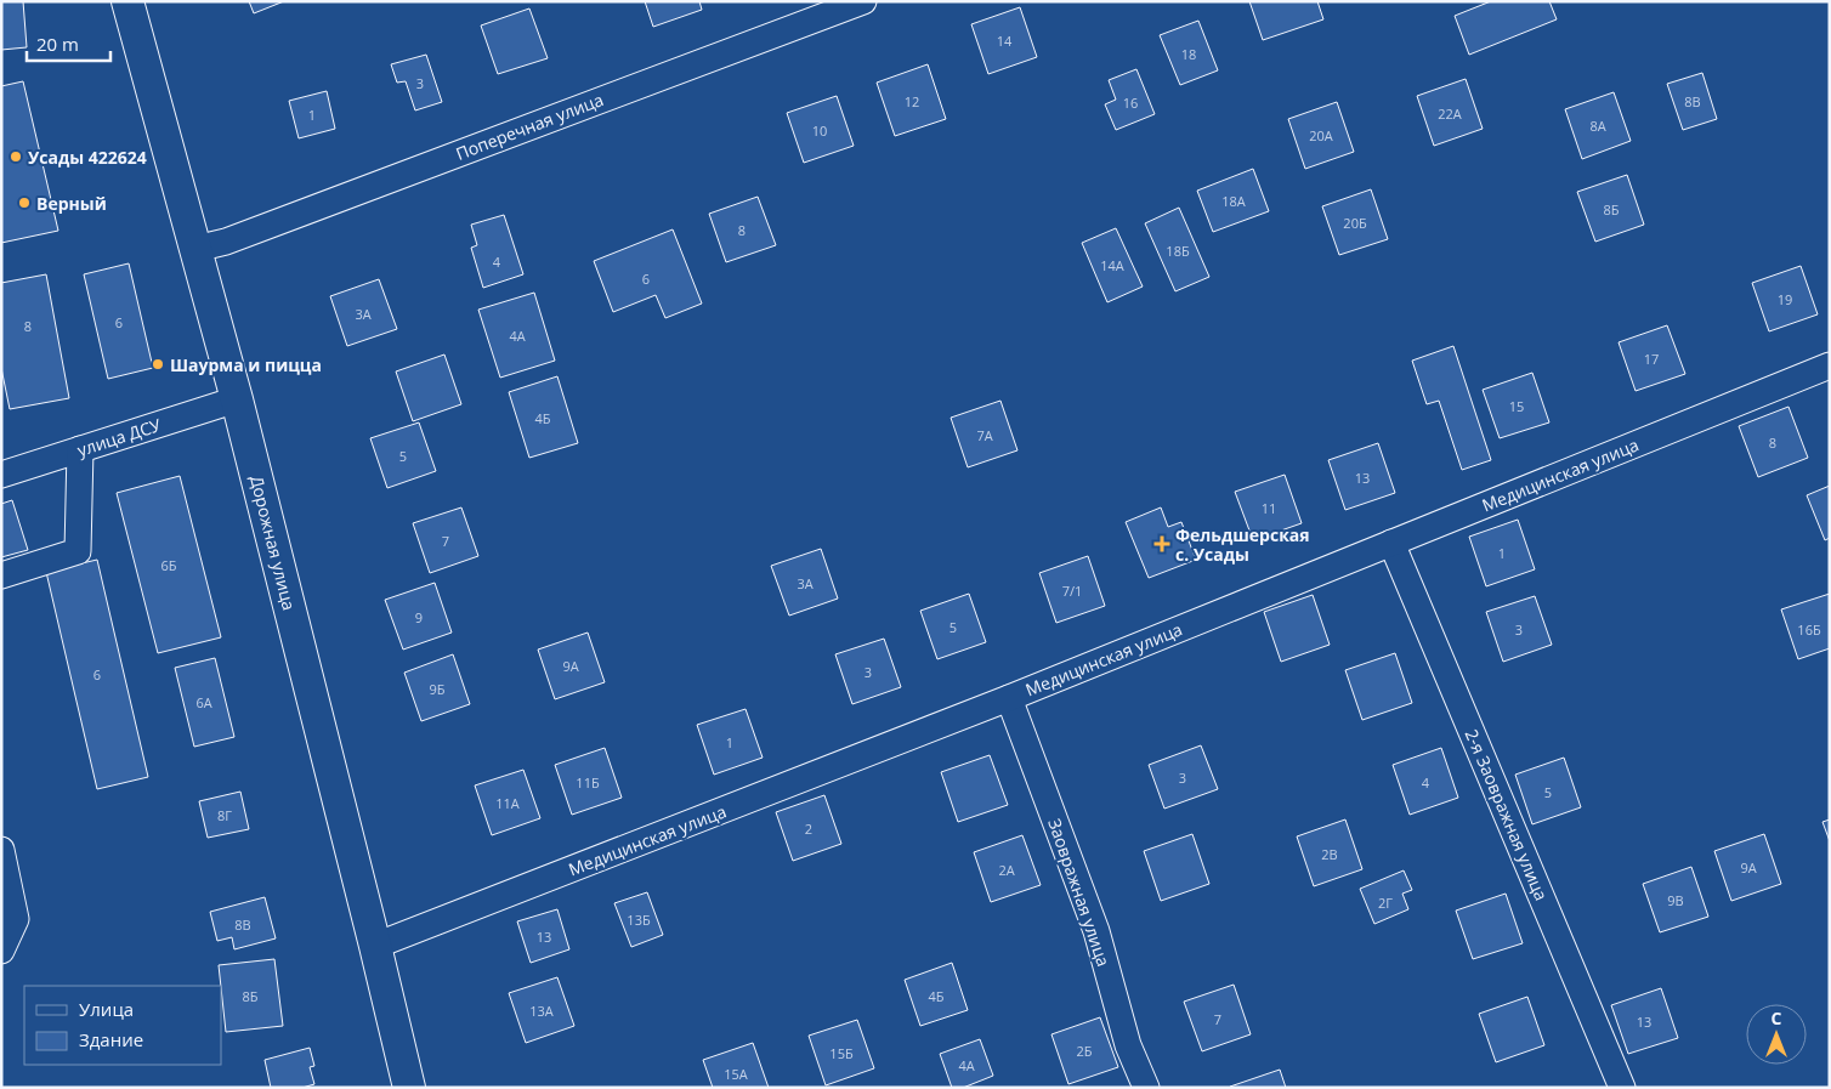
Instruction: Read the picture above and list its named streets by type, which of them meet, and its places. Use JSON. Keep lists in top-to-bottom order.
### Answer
{
  "streets": {
    "street": [
      "Поперечная улица",
      "улица ДСУ",
      "Медицинская улица",
      "Дорожная улица",
      "2-я Заовражная улица",
      "Заовражная улица"
    ]
  },
  "crossings": [
    ["Поперечная улица", "Дорожная улица"],
    ["улица ДСУ", "Дорожная улица"],
    ["Медицинская улица", "Дорожная улица"],
    ["Медицинская улица", "2-я Заовражная улица"],
    ["Медицинская улица", "Заовражная улица"]
  ],
  "places": {
    "other": ["Усады 422624", "Верный", "Шаурма и пицца"],
    "health": ["Фельдшерская с. Усады"]
  },
  "house_numbers": [
    "14",
    "18",
    "3",
    "12",
    "8В",
    "16",
    "22А",
    "1",
    "8А",
    "10",
    "20А",
    "18А",
    "8Б",
    "20Б",
    "8",
    "18Б",
    "4",
    "14А",
    "6",
    "19",
    "3А",
    "6",
    "8",
    "4А",
    "17",
    "15",
    "4Б",
    "7А",
    "8",
    "5",
    "13",
    "11",
    "7",
    "1",
    "6Б",
    "3А",
    "7/1",
    "9",
    "5",
    "3",
    "16Б",
    "9А",
    "3",
    "6",
    "9Б",
    "6А",
    "1",
    "3",
    "11Б",
    "4",
    "5",
    "11А",
    "8Г",
    "2",
    "2В",
    "9А",
    "2А",
    "9В",
    "2Г",
    "13Б",
    "8В",
    "13",
    "8Б",
    "4Б",
    "13А",
    "7",
    "13",
    "2Б",
    "15Б",
    "4А",
    "15А"
  ],
  "legend": ["Улица", "Здание"],
  "scale_bar": "20 m",
  "north": "top"
}
